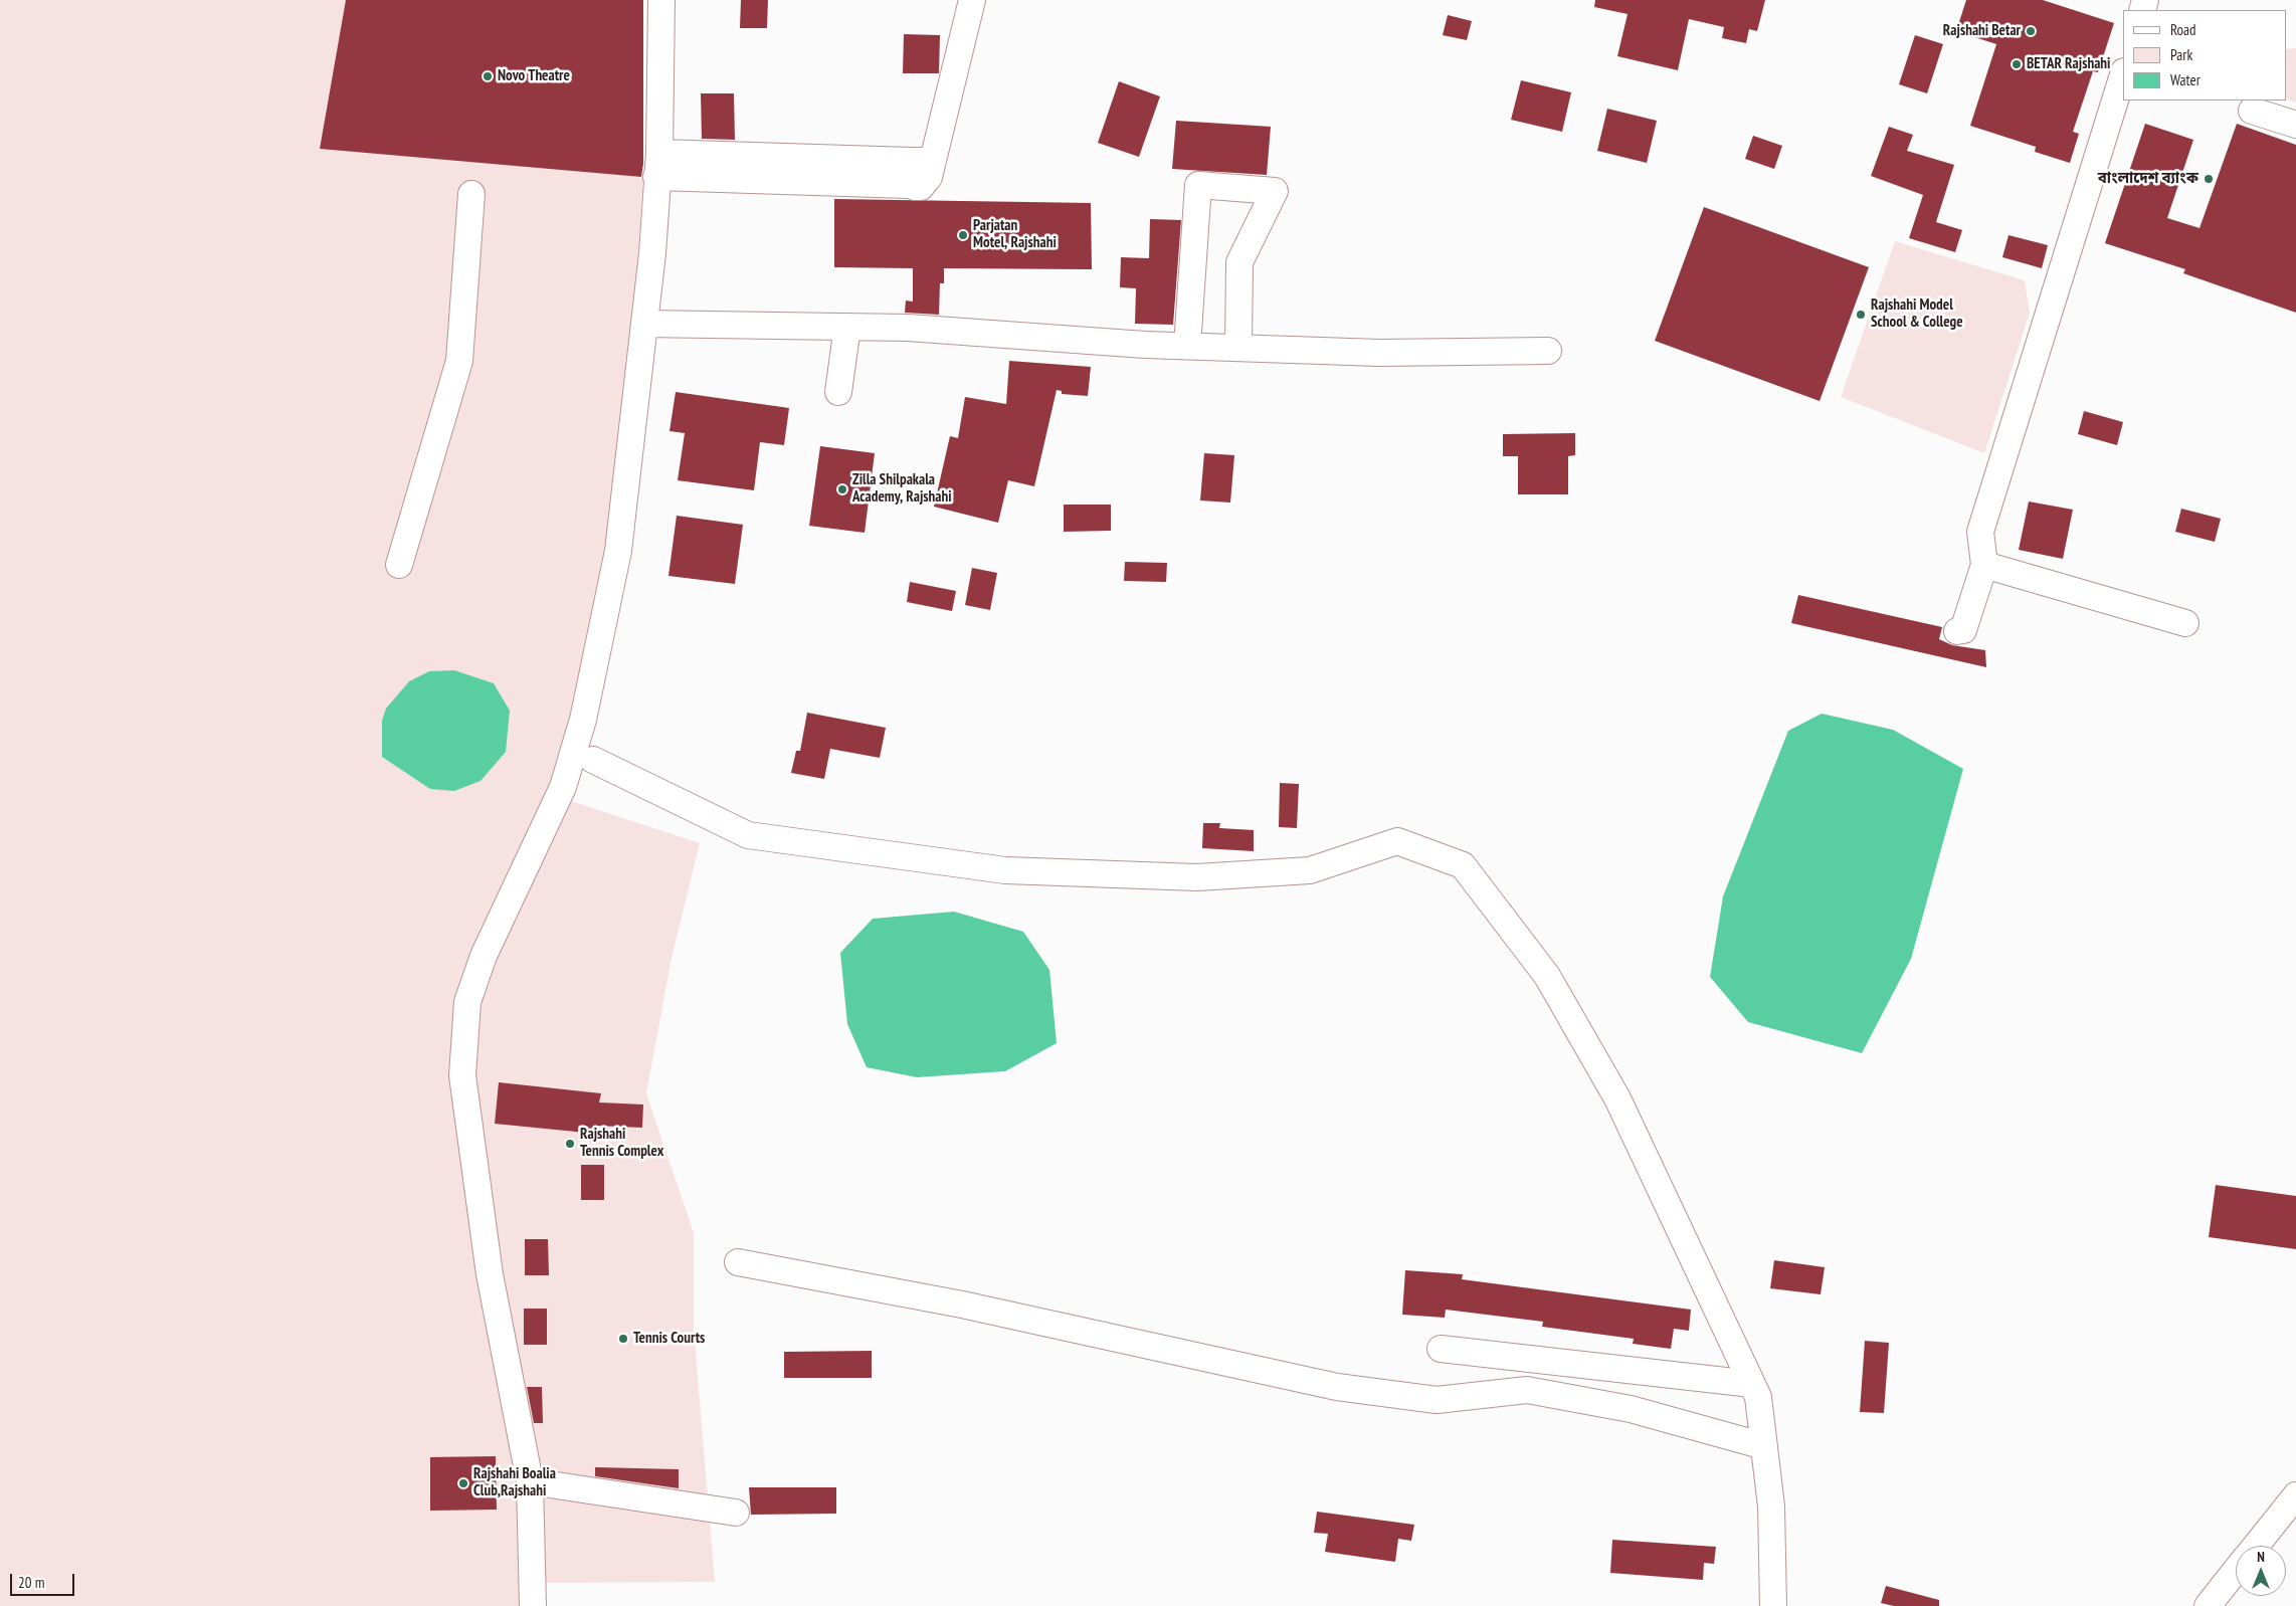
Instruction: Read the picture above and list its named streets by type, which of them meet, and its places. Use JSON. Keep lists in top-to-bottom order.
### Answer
{
  "places": [
    "Rajshahi Betar",
    "BETAR Rajshahi",
    "Novo Theatre",
    "বাংলাদেশ ব্যাংক",
    "Parjatan Motel, Rajshahi",
    "Rajshahi Model School & College",
    "Zilla Shilpakala Academy, Rajshahi",
    "Rajshahi Tennis Complex",
    "Tennis Courts",
    "Rajshahi Boalia Club,Rajshahi"
  ],
  "legend": ["Road", "Park", "Water"],
  "scale_bar": "20 m",
  "north": "top"
}
